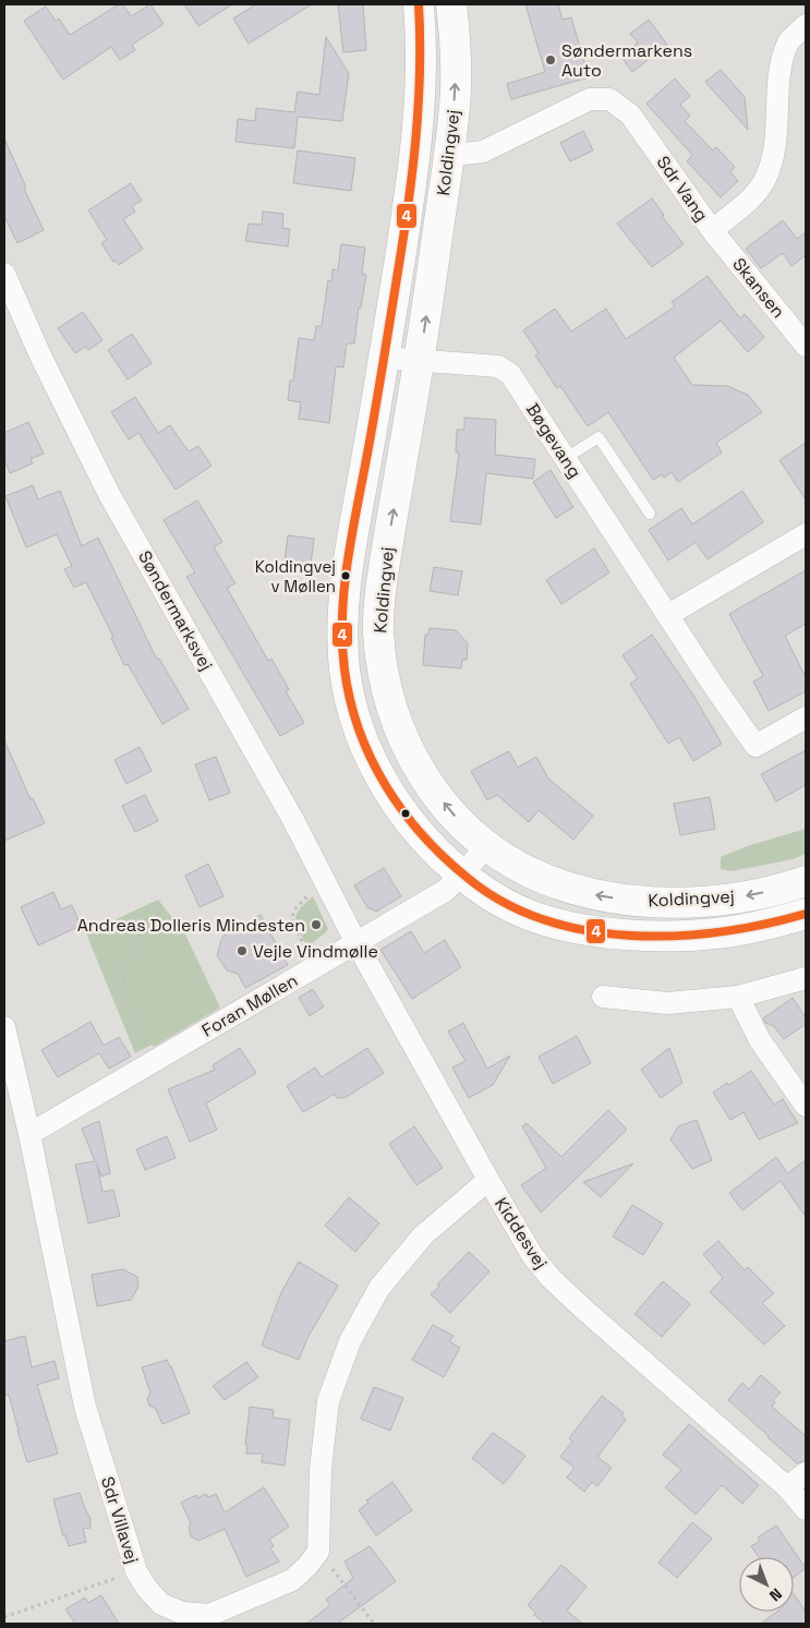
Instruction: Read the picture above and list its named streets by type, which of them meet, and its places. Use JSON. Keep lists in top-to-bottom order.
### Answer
{
  "streets": {
    "main road": ["Koldingvej"],
    "street": [
      "Sdr Vang",
      "Skansen",
      "Bøgevang",
      "Søndermarksvej",
      "Foran Møllen",
      "Kiddesvej",
      "Sdr Villavej"
    ]
  },
  "crossings": [
    ["Koldingvej", "Sdr Vang"],
    ["Koldingvej", "Bøgevang"],
    ["Koldingvej", "Foran Møllen"],
    ["Sdr Vang", "Skansen"],
    ["Søndermarksvej", "Foran Møllen"],
    ["Søndermarksvej", "Kiddesvej"],
    ["Foran Møllen", "Kiddesvej"],
    ["Foran Møllen", "Sdr Villavej"]
  ],
  "places": [
    "Søndermarkens Auto",
    "Koldingvej v Møllen",
    "Andreas Dolleris Mindesten",
    "Vejle Vindmølle"
  ],
  "lines": ["transit line 4"],
  "north": "bottom right"
}
